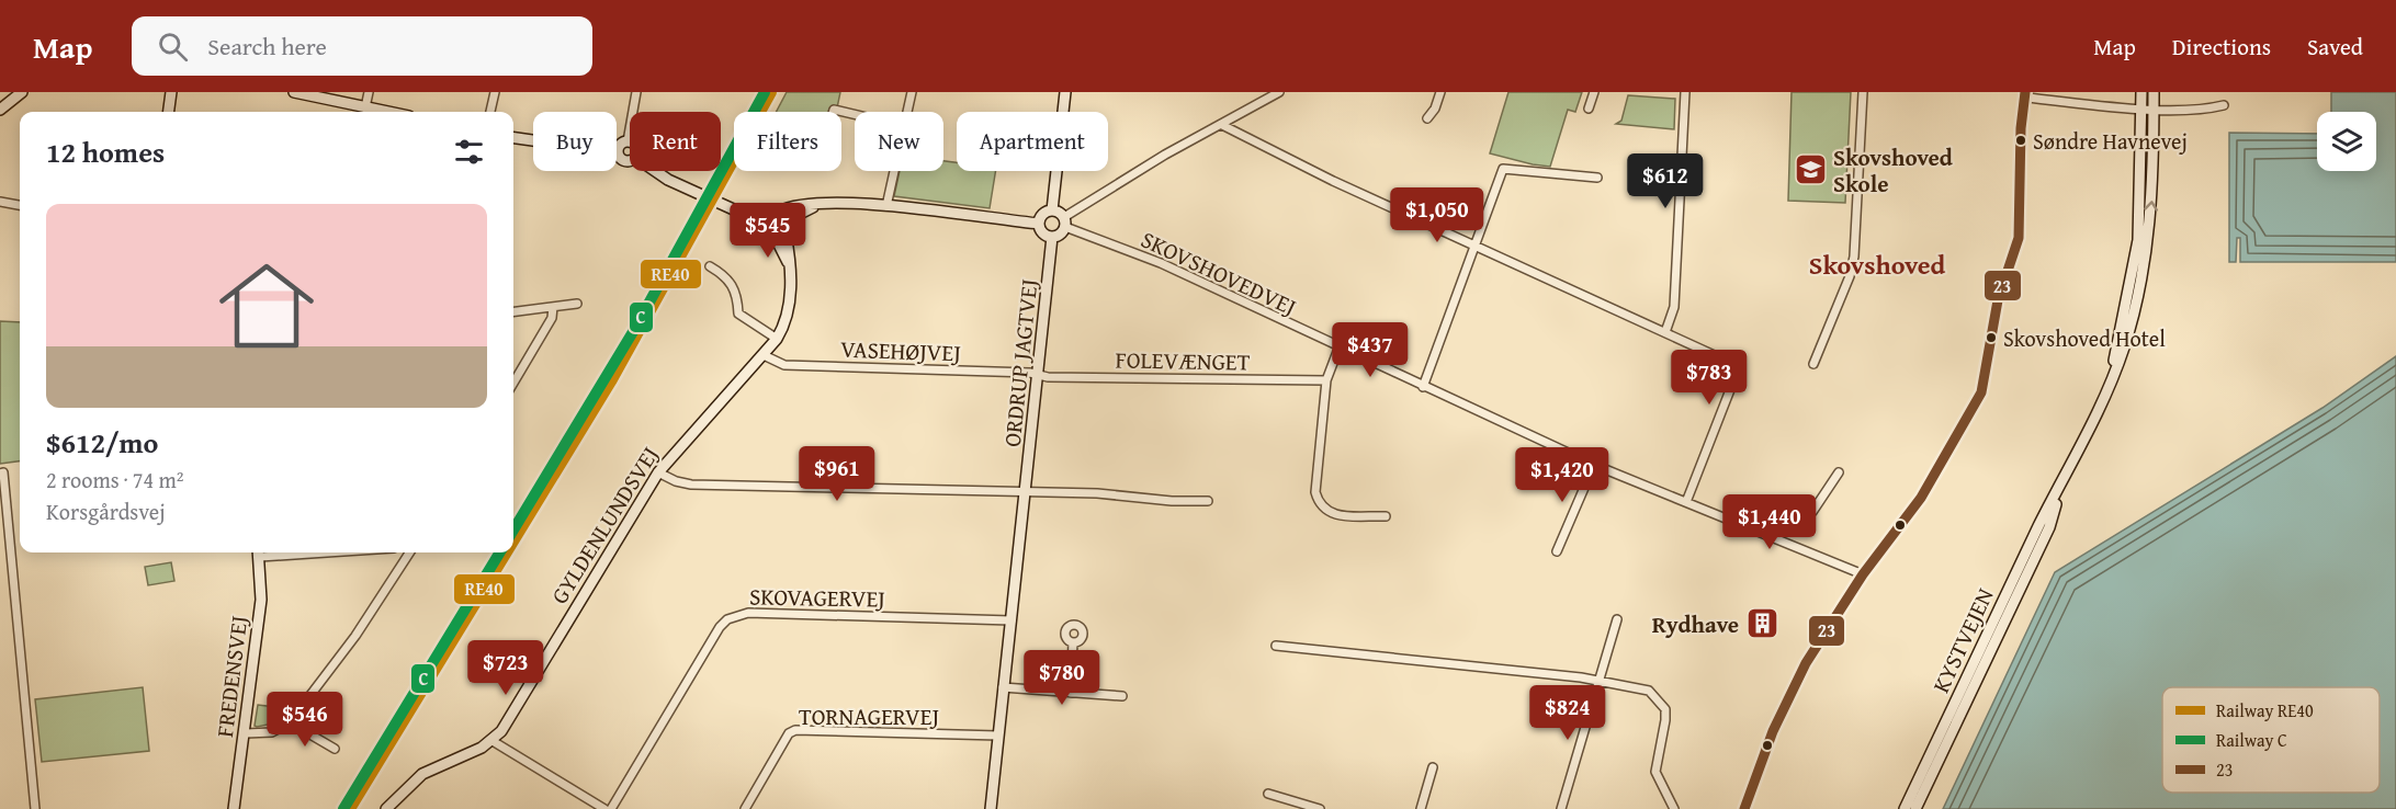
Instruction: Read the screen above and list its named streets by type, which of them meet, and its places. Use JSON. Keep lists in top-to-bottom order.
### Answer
{
  "streets": {
    "street": [
      "SKOVSHOVEDVEJ",
      "VASEHØJVEJ",
      "FOLEVÆNGET",
      "ORDRUP JAGTVEJ",
      "GYLDENLUNDSVEJ",
      "SKOVAGERVEJ",
      "KYSTVEJEN",
      "FREDENSVEJ",
      "TORNAGERVEJ"
    ]
  },
  "crossings": [
    ["SKOVSHOVEDVEJ", "ORDRUP JAGTVEJ"],
    ["VASEHØJVEJ", "FOLEVÆNGET"],
    ["VASEHØJVEJ", "ORDRUP JAGTVEJ"],
    ["VASEHØJVEJ", "GYLDENLUNDSVEJ"],
    ["FOLEVÆNGET", "ORDRUP JAGTVEJ"],
    ["ORDRUP JAGTVEJ", "SKOVAGERVEJ"],
    ["ORDRUP JAGTVEJ", "TORNAGERVEJ"]
  ],
  "districts": ["Skovshoved"],
  "places": {
    "other": ["Søndre Havnevej", "Skovshoved Hotel"],
    "school or university": ["Skovshoved Skole"],
    "building": ["Rydhave"]
  },
  "lines": ["rail line RE40", "rail line C", "transit line 23"],
  "legend": ["Railway RE40", "Railway C", "23"],
  "page": {
    "header": "Map",
    "search": "Search here",
    "nav": ["Map", "Directions", "Saved"],
    "chip": [
      "Buy",
      "Rent",
      "Filters",
      "New",
      "Apartment"
    ],
    "heading": "12 homes",
    "price": [
      "$612",
      "$1,050",
      "$545",
      "$437",
      "$783",
      "$961",
      "$1,420",
      "$1,440",
      "$723",
      "$780",
      "$824",
      "$546"
    ],
    "list": [
      {
        "name": "$612/mo",
        "note": "2 rooms · 74 m² · Korsgårdsvej"
      }
    ]
  }
}
